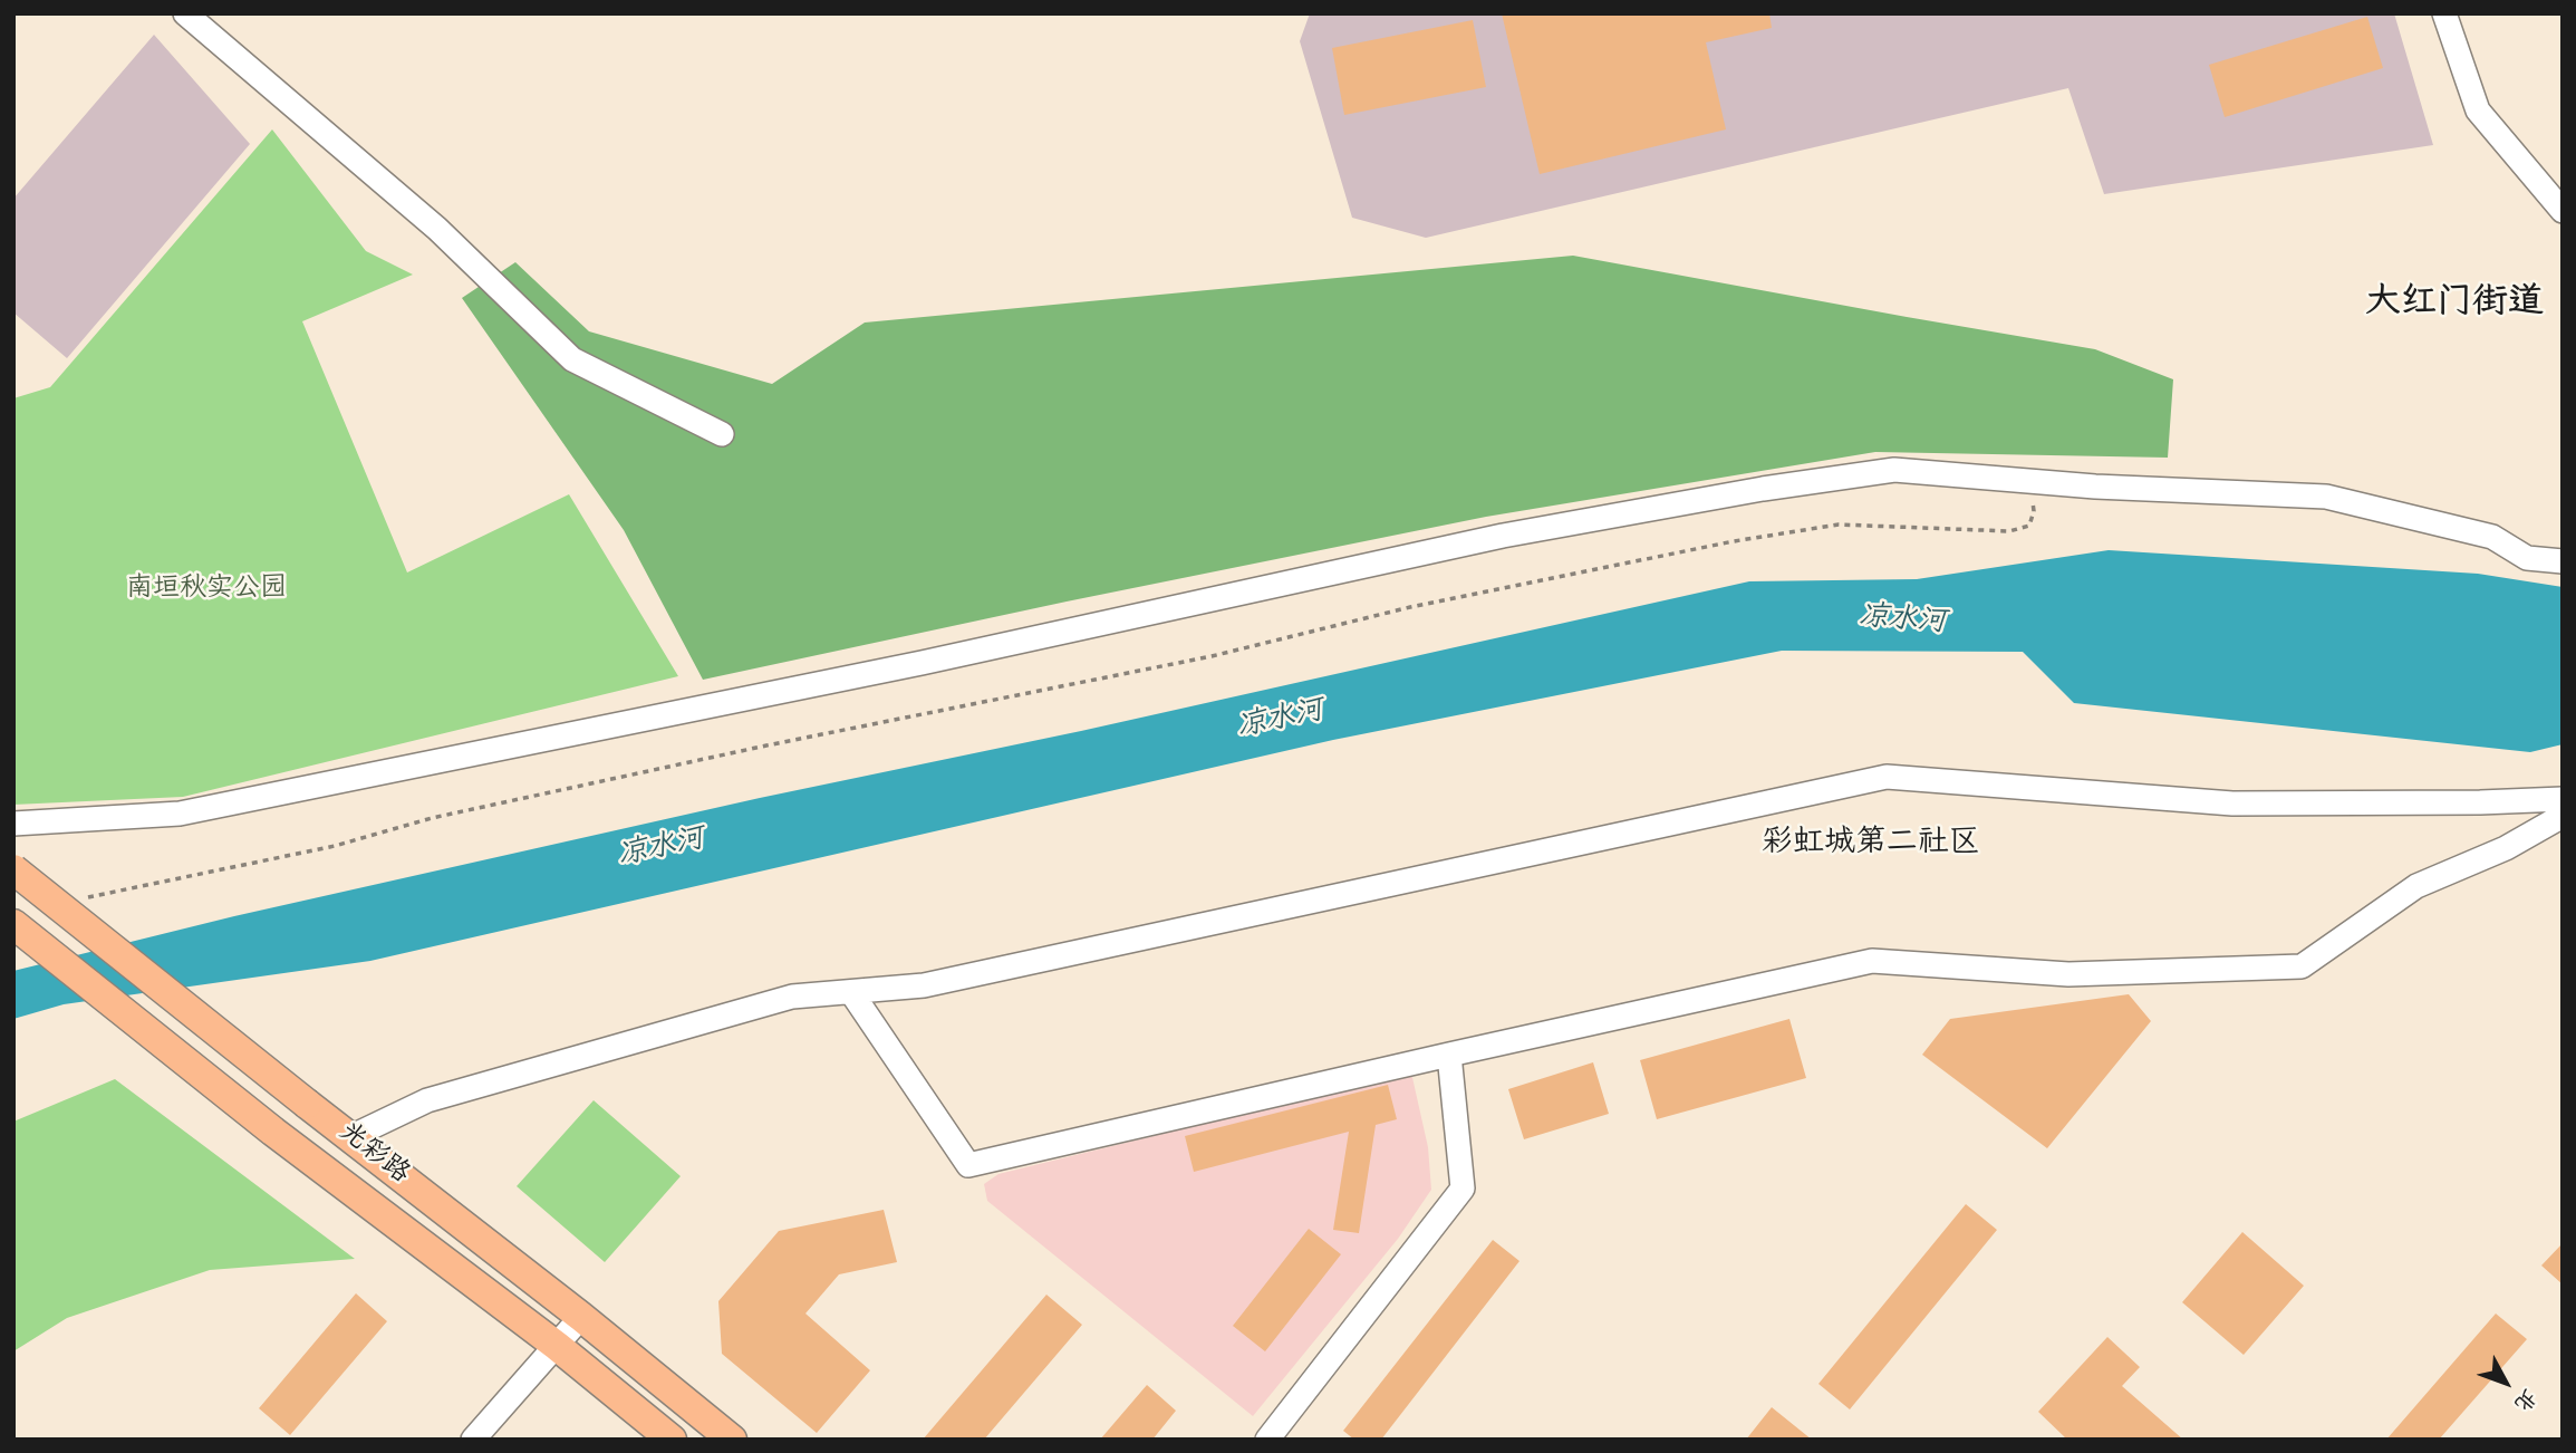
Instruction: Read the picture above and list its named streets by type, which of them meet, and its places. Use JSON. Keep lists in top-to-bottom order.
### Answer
{
  "streets": {
    "main road": ["光彩路"]
  },
  "districts": ["大红门街道", "彩虹城第二社区"],
  "water": ["凉水河"],
  "parks": ["南垣秋实公园"],
  "north": "bottom right"
}
